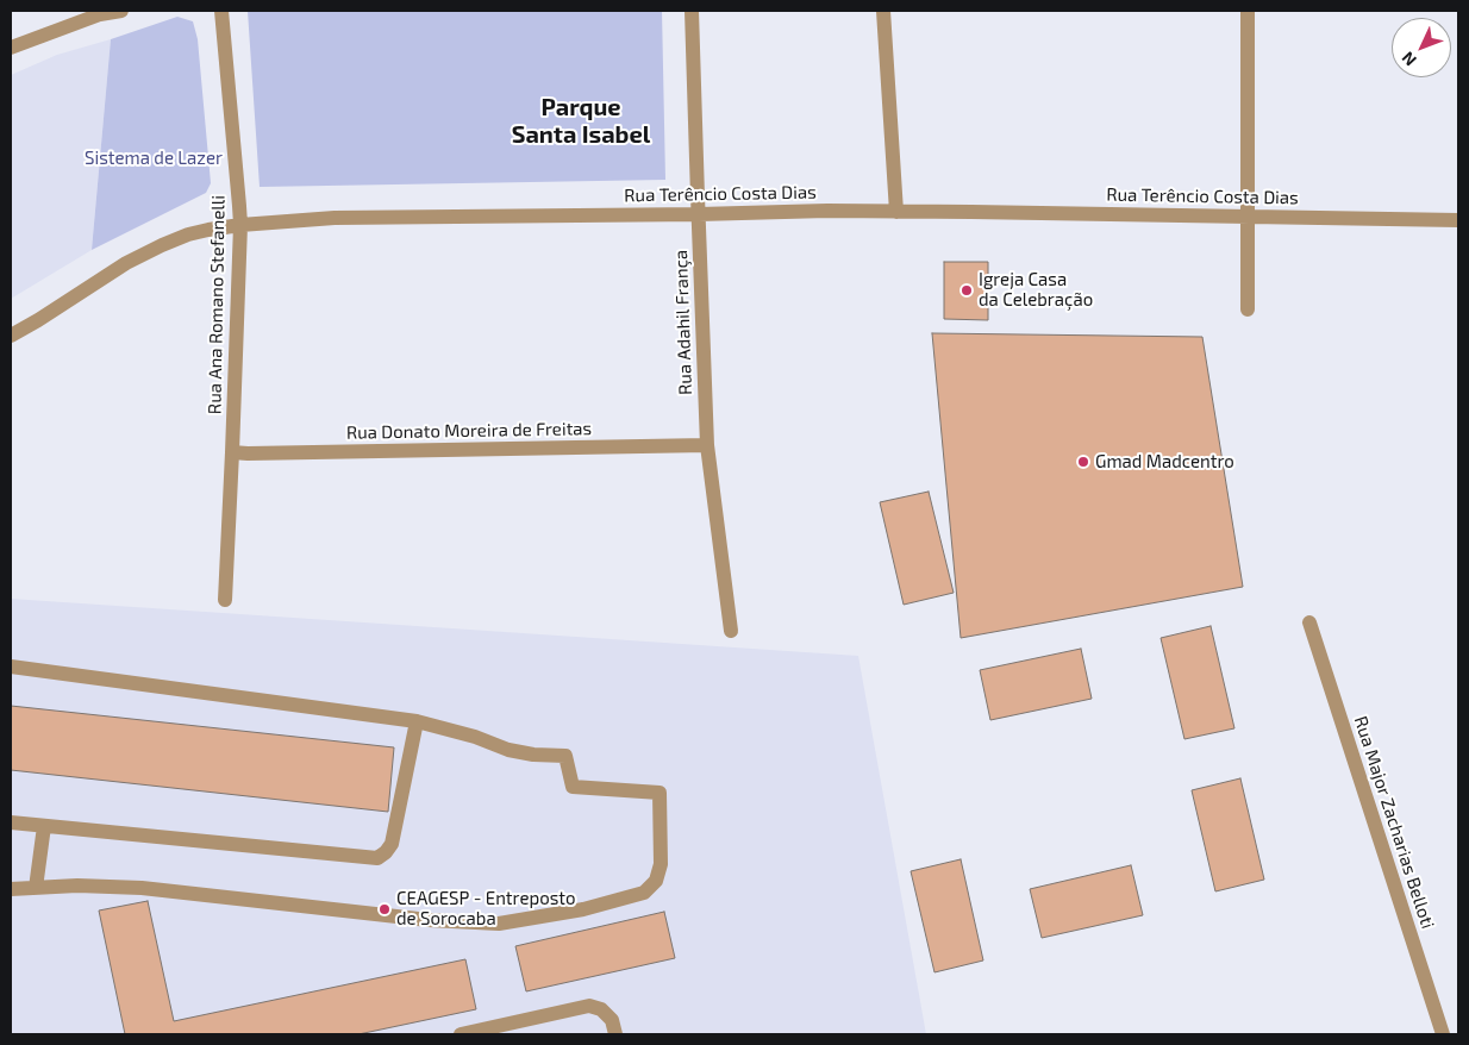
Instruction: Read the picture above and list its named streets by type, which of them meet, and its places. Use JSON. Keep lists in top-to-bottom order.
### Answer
{
  "streets": {
    "street": [
      "Rua Terêncio Costa Dias",
      "Rua Ana Romano Stefanelli",
      "Rua Adahil França",
      "Rua Donato Moreira de Freitas",
      "Rua Major Zacharias Belloti"
    ]
  },
  "crossings": [
    ["Rua Terêncio Costa Dias", "Rua Ana Romano Stefanelli"],
    ["Rua Terêncio Costa Dias", "Rua Adahil França"],
    ["Rua Ana Romano Stefanelli", "Rua Donato Moreira de Freitas"],
    ["Rua Adahil França", "Rua Donato Moreira de Freitas"]
  ],
  "districts": ["Parque Santa Isabel"],
  "parks": ["Sistema de Lazer"],
  "places": ["Igreja Casa da Celebração", "Gmad Madcentro", "CEAGESP - Entreposto de Sorocaba"],
  "north": "bottom left"
}
